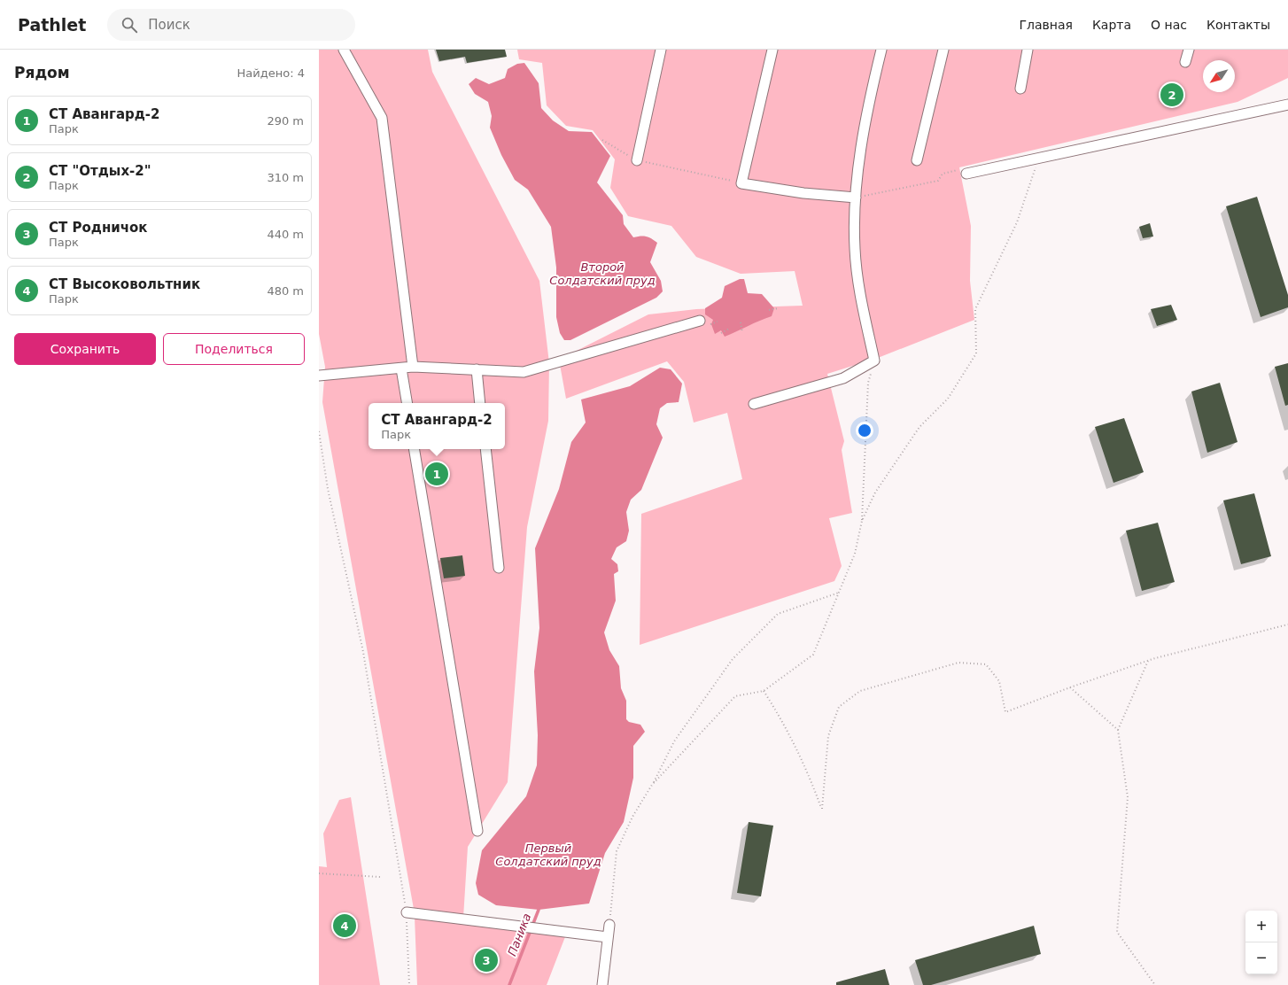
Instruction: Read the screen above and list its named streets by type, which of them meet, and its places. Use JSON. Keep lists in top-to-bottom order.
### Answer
{
  "water": ["Второй Солдатский пруд", "Первый Солдатский пруд", "Паника"],
  "north": "bottom left",
  "page": {
    "header": "Pathlet",
    "search": "Поиск",
    "nav": [
      "Главная",
      "Карта",
      "О нас",
      "Контакты"
    ],
    "heading": ["Рядом", "Найдено: 4"],
    "pins": [
      "2",
      "1",
      "4",
      "3"
    ],
    "list": [
      {
        "mark": "1",
        "name": "СТ Авангард-2",
        "note": "Парк",
        "value": "290 m"
      },
      {
        "mark": "2",
        "name": "СТ \"Отдых-2\"",
        "note": "Парк",
        "value": "310 m"
      },
      {
        "mark": "3",
        "name": "СТ Родничок",
        "note": "Парк",
        "value": "440 m"
      },
      {
        "mark": "4",
        "name": "СТ Высоковольтник",
        "note": "Парк",
        "value": "480 m"
      }
    ],
    "buttons": ["Сохранить", "Поделиться"],
    "popup": ["СТ Авангард-2", "Парк"],
    "map_buttons": ["+", "−"]
  }
}
